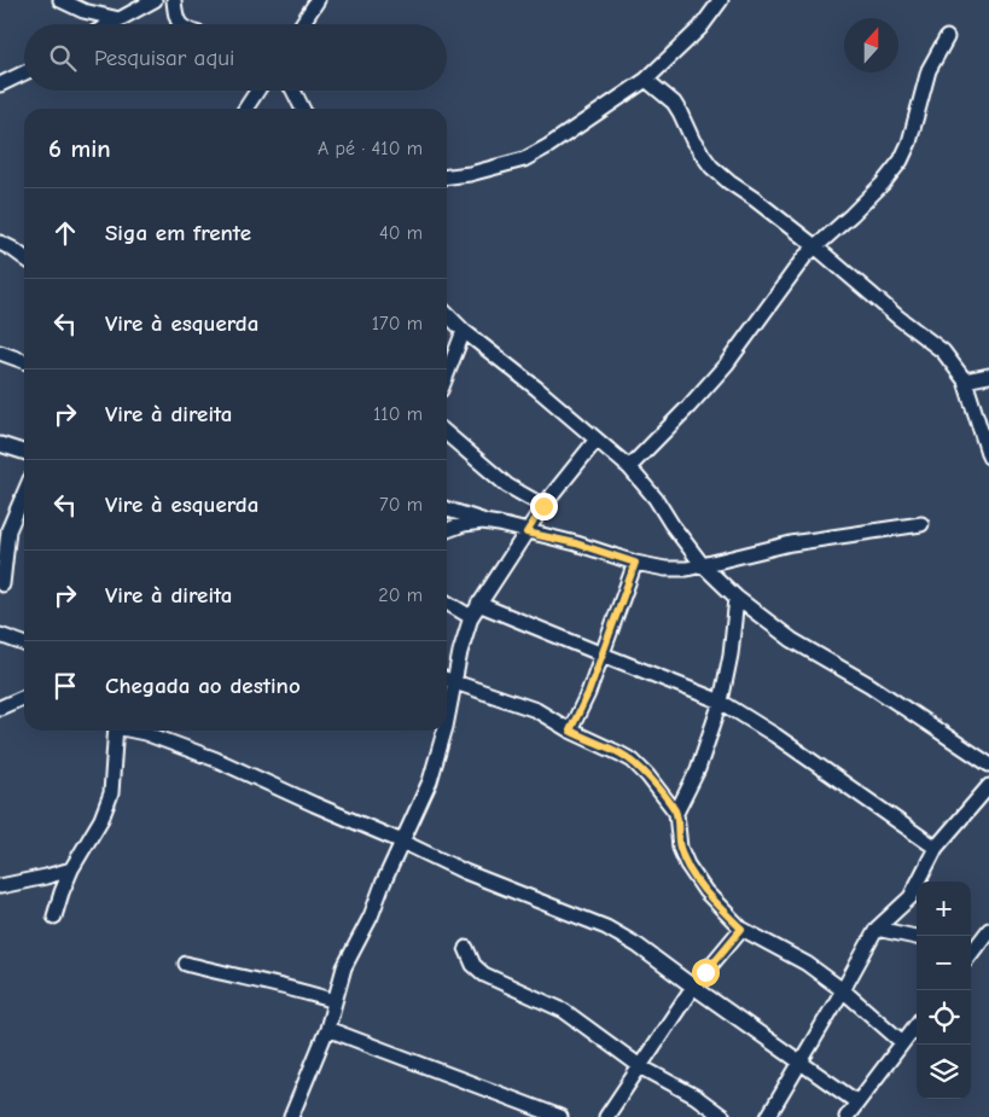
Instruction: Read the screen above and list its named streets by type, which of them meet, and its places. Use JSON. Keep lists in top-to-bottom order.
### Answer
{
  "north": "top",
  "page": {
    "search": "Pesquisar aqui",
    "heading": ["6 min", "A pé · 410 m"],
    "list": [
      ["Siga em frente", "40 m"],
      ["Vire à esquerda", "170 m"],
      ["Vire à direita", "110 m"],
      ["Vire à esquerda", "70 m"],
      ["Vire à direita", "20 m"],
      "Chegada ao destino"
    ],
    "map_buttons": ["+", "−"]
  }
}
